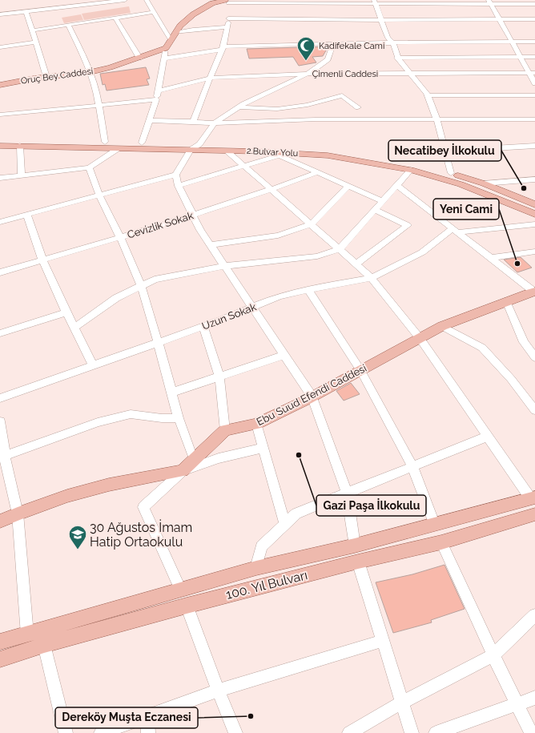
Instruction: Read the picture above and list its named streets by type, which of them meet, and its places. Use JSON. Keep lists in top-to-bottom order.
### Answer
{
  "streets": {
    "main road": [
      "Oruç Bey Caddesi",
      "2.Bulvar Yolu",
      "Ebu Suud Efendi Caddesi",
      "100. Yıl Bulvarı"
    ],
    "street": ["Çimenli Caddesi", "Cevizlik Sokak", "Uzun Sokak"]
  },
  "places": {
    "mosque": ["Kadifekale Cami"],
    "other": [
      "Necatibey İlkokulu",
      "Yeni Cami",
      "Gazi Paşa İlkokulu",
      "Dereköy Muşta Eczanesi"
    ],
    "school or university": ["30 Ağustos İmam Hatip Ortaokulu"]
  }
}
